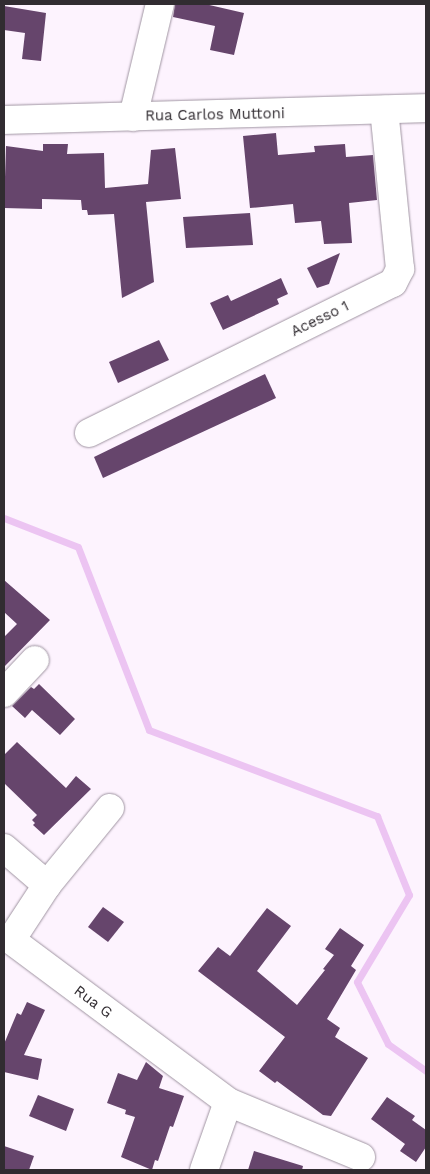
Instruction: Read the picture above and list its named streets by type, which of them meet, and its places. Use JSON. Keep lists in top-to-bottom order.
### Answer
{
  "streets": {
    "street": ["Rua Carlos Muttoni", "Acesso 1", "Rua G"]
  },
  "crossings": [
    ["Rua Carlos Muttoni", "Acesso 1"]
  ]
}
